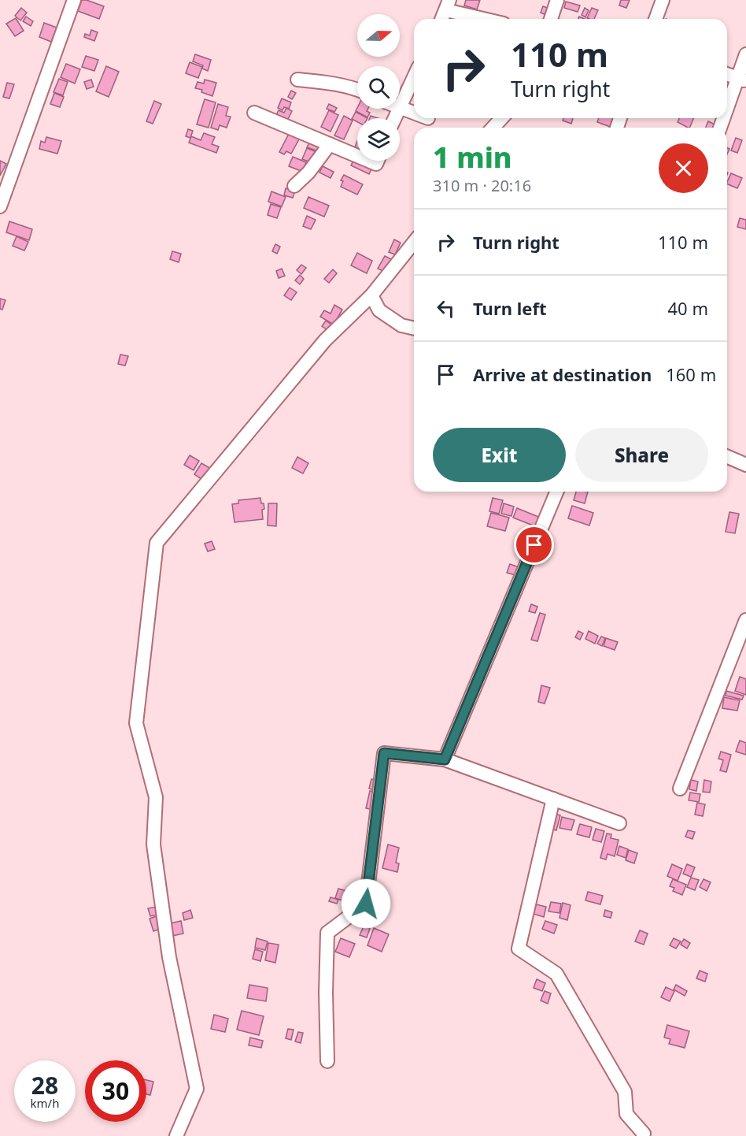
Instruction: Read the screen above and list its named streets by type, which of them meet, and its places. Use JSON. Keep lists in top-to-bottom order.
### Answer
{
  "north": "right",
  "page": {
    "turn": ["110 m", "Turn right"],
    "heading": ["1 min", "310 m · 20:16"],
    "list": [
      {
        "name": "Turn right",
        "value": "110 m"
      },
      {
        "name": "Turn left",
        "value": "40 m"
      },
      {
        "name": "Arrive at destination",
        "value": "160 m"
      }
    ],
    "buttons": ["Exit", "Share"],
    "speed": "28 km/h",
    "limit": "30"
  }
}
